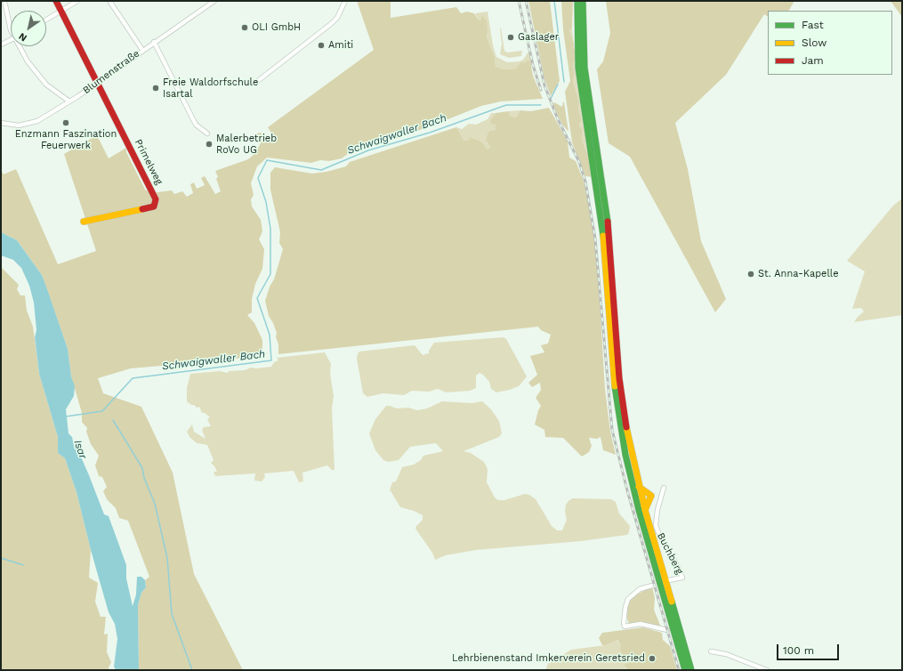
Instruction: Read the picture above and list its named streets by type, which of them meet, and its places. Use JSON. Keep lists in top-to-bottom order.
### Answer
{
  "streets": {
    "main road": ["Primelweg"],
    "street": ["Blumenstraße", "Buchberg"]
  },
  "crossings": [
    ["Blumenstraße", "Primelweg"]
  ],
  "water": ["Schwaigwaller Bach", "Isar"],
  "places": [
    "OLI GmbH",
    "Gaslager",
    "Amiti",
    "Freie Waldorfschule Isartal",
    "Enzmann Faszination Feuerwerk",
    "Malerbetrieb RoVo UG",
    "St. Anna-Kapelle",
    "Lehrbienenstand Imkerverein Geretsried"
  ],
  "legend": ["Fast", "Slow", "Jam"],
  "scale_bar": "100 m",
  "north": "bottom left"
}
